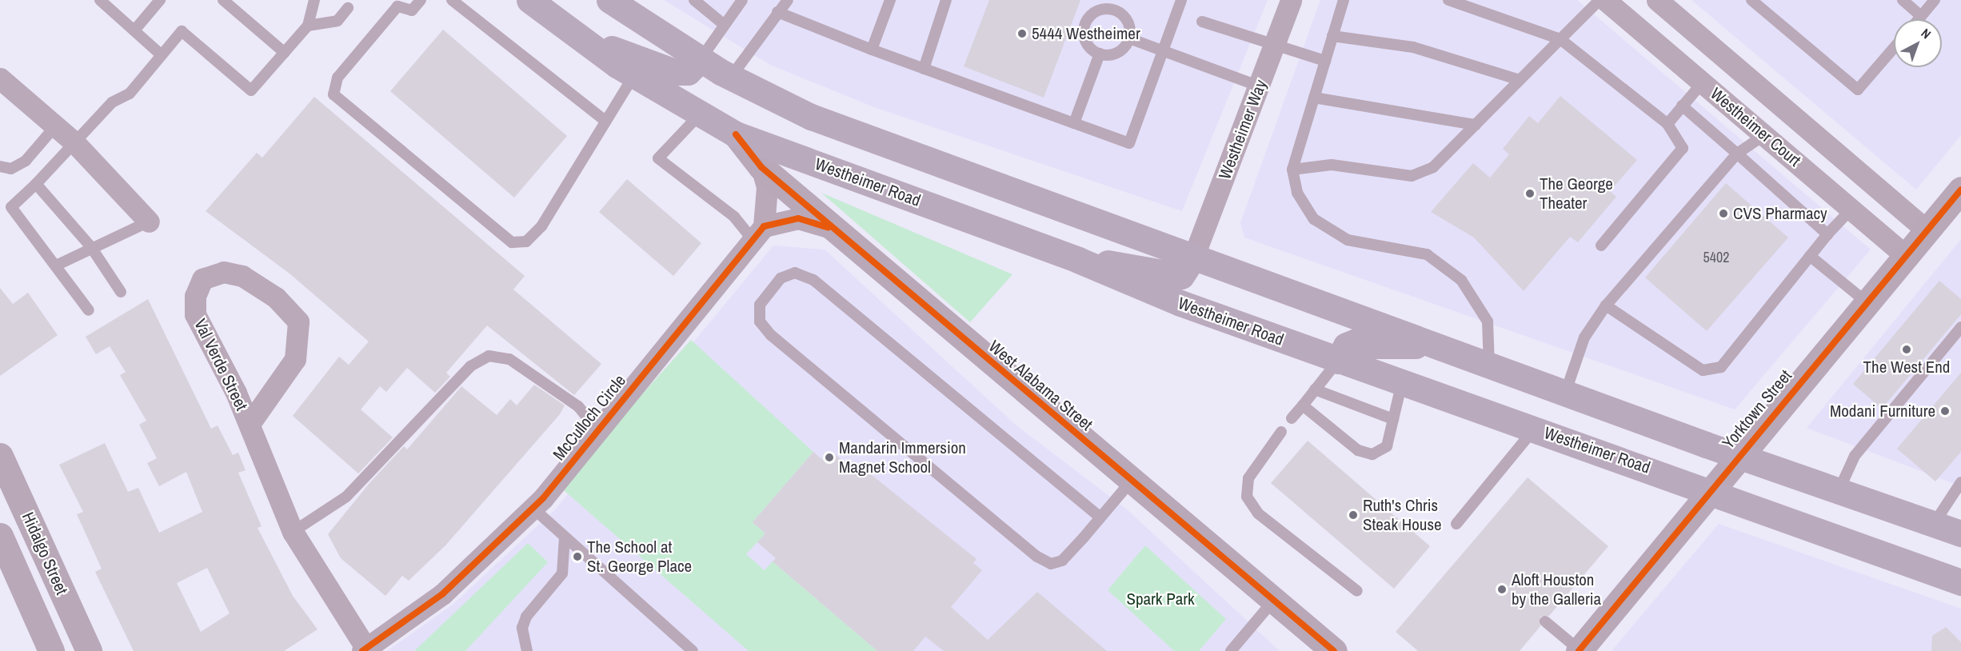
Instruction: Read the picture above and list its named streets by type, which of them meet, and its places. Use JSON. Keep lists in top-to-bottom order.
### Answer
{
  "streets": {
    "main road": ["Westheimer Road"],
    "street": [
      "Westheimer Court",
      "Westheimer Way",
      "Val Verde Street",
      "West Alabama Street",
      "Yorktown Street",
      "McCulloch Circle",
      "Hidalgo Street"
    ]
  },
  "crossings": [
    ["Westheimer Court", "Yorktown Street"],
    ["Westheimer Road", "West Alabama Street"],
    ["Westheimer Road", "Yorktown Street"],
    ["Val Verde Street", "McCulloch Circle"]
  ],
  "parks": ["Spark Park"],
  "places": [
    "5444 Westheimer",
    "The George Theater",
    "CVS Pharmacy",
    "The West End",
    "Modani Furniture",
    "Mandarin Immersion Magnet School",
    "Ruth's Chris Steak House",
    "The School at St. George Place",
    "Aloft Houston by the Galleria"
  ],
  "house_numbers": ["5402"],
  "north": "top right"
}
